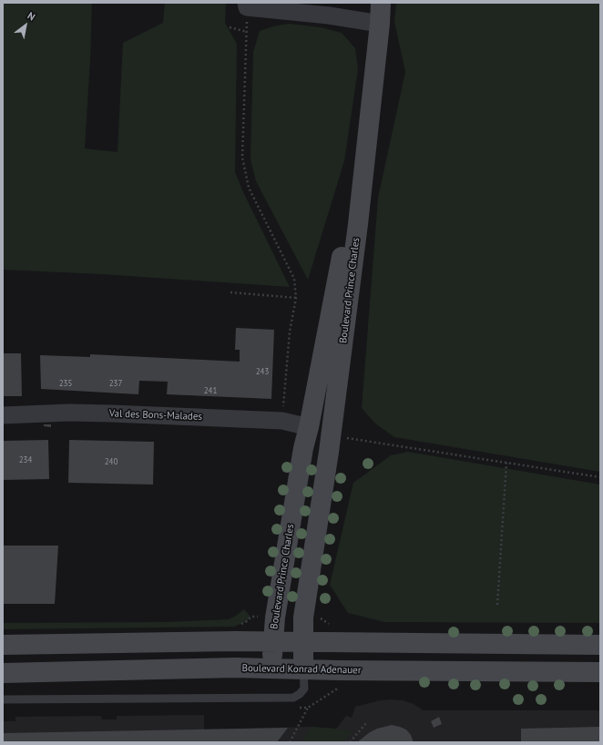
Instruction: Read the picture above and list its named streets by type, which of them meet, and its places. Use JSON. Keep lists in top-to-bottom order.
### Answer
{
  "streets": {
    "main road": ["Boulevard Prince Charles", "Boulevard Konrad Adenauer"],
    "street": ["Val des Bons-Malades"]
  },
  "crossings": [
    ["Boulevard Prince Charles", "Val des Bons-Malades"],
    ["Boulevard Prince Charles", "Boulevard Konrad Adenauer"]
  ],
  "house_numbers": [
    "243",
    "235",
    "237",
    "241",
    "234",
    "240"
  ],
  "north": "top right"
}
